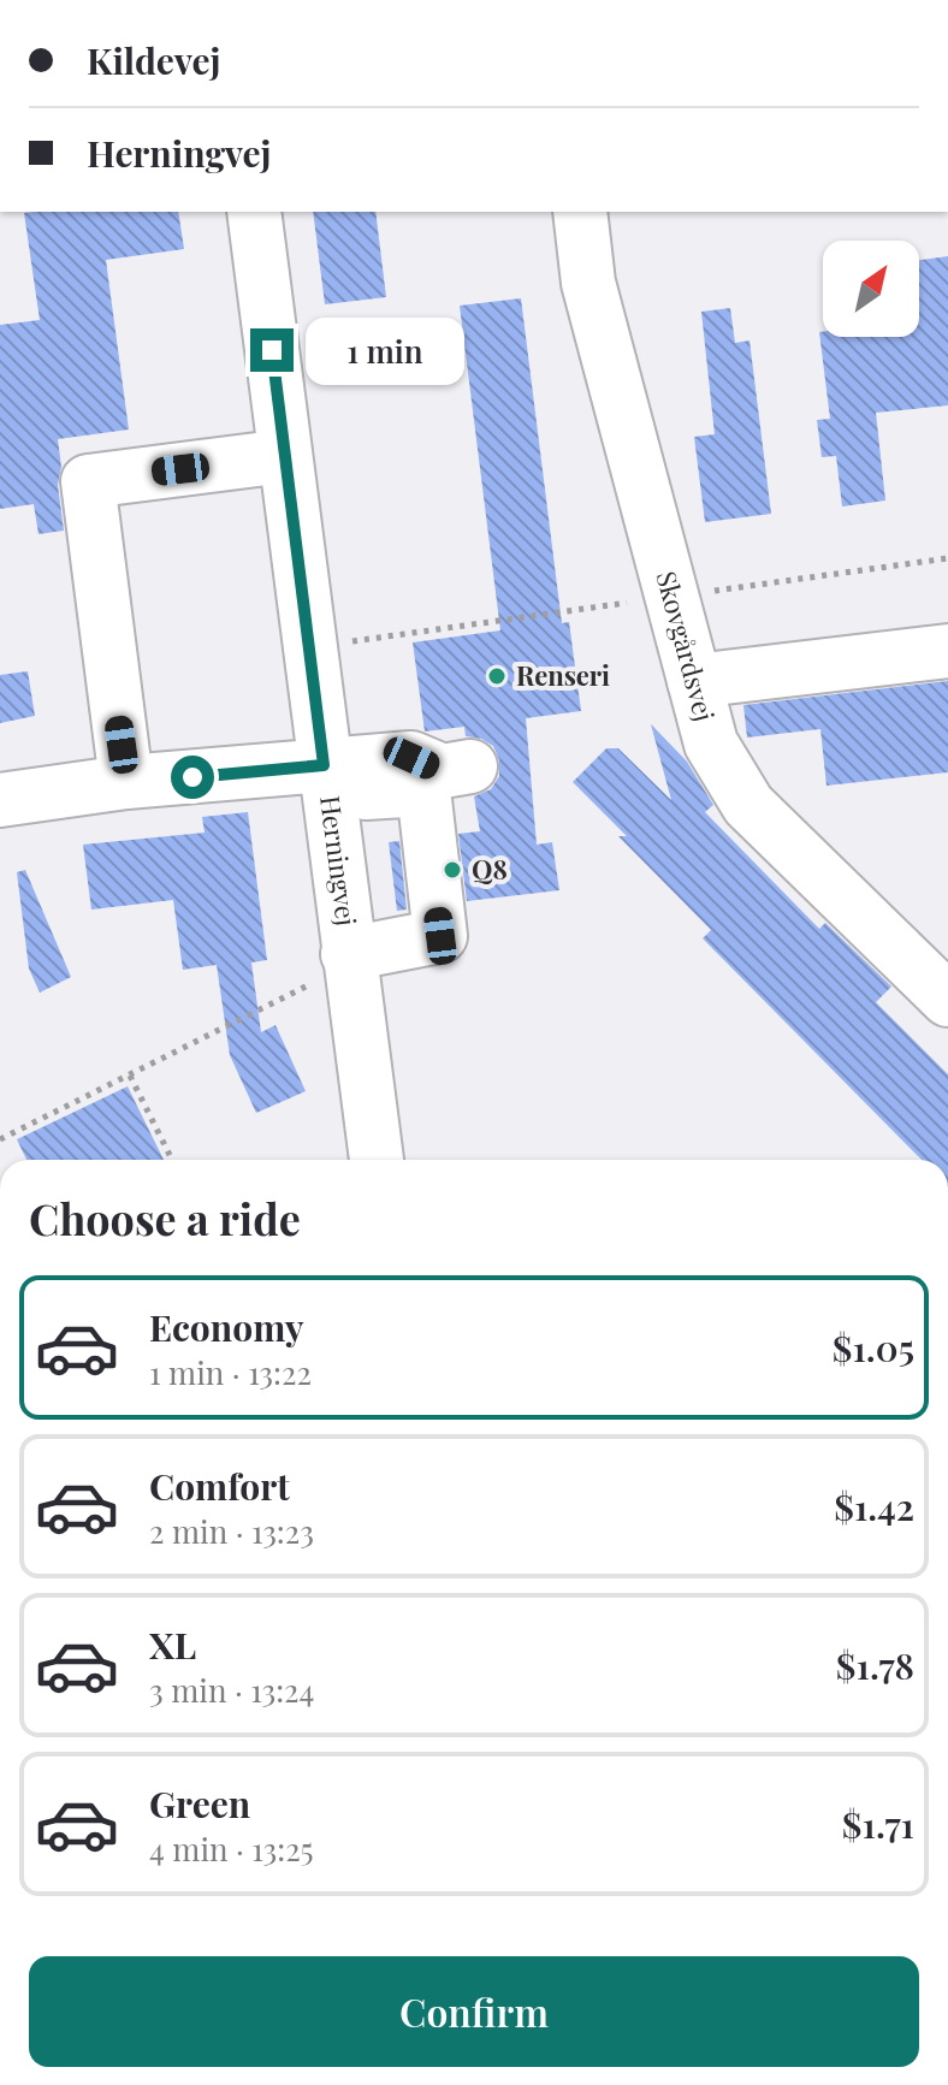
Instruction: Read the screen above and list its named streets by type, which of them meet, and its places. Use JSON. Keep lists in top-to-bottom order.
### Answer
{
  "streets": {
    "street": ["Skovgårdsvej", "Herningvej"]
  },
  "places": ["Renseri", "Q8"],
  "north": "top right",
  "page": {
    "banner": ["Kildevej", "Herningvej"],
    "bubble": "1 min",
    "heading": "Choose a ride",
    "list": [
      {
        "name": "Economy",
        "note": "1 min · 13:22",
        "value": "$1.05"
      },
      {
        "name": "Comfort",
        "note": "2 min · 13:23",
        "value": "$1.42"
      },
      {
        "name": "XL",
        "note": "3 min · 13:24",
        "value": "$1.78"
      },
      {
        "name": "Green",
        "note": "4 min · 13:25",
        "value": "$1.71"
      }
    ],
    "buttons": "Confirm"
  }
}
